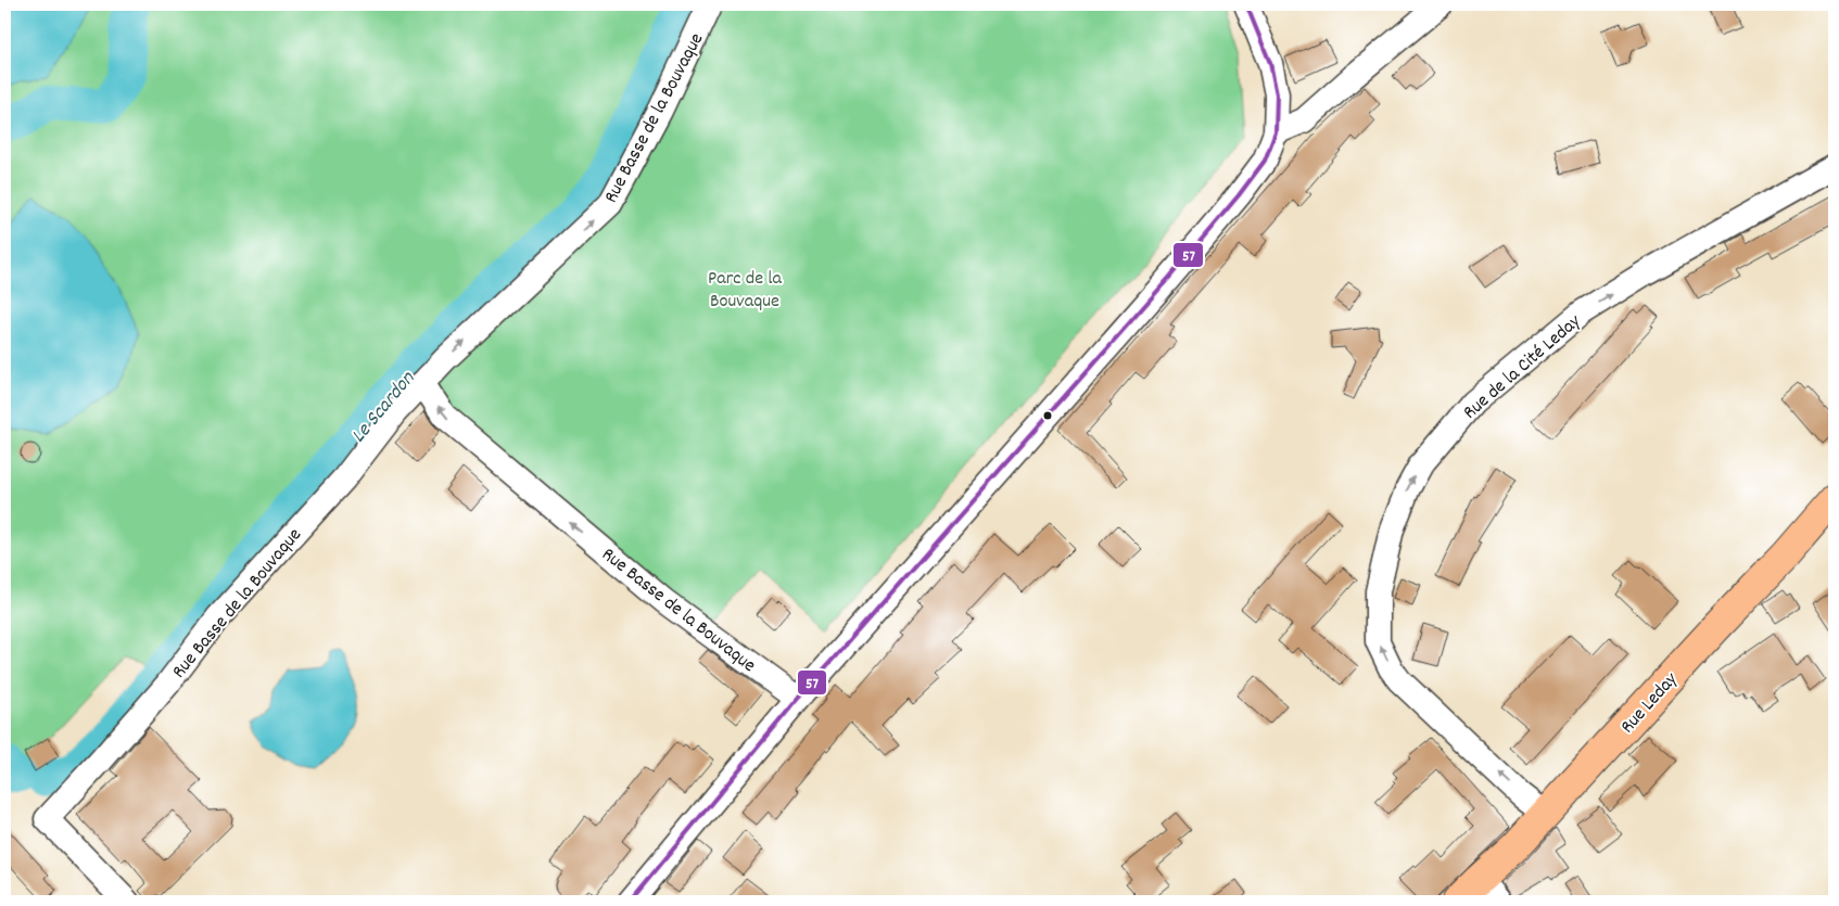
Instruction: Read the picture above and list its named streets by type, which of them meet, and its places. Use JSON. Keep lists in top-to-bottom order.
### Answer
{
  "streets": {
    "main road": ["Rue Leday"],
    "street": ["Rue Basse de la Bouvaque", "Rue de la Cité Leday"]
  },
  "crossings": [
    ["Rue de la Cité Leday", "Rue Leday"]
  ],
  "water": ["Le Scardon"],
  "parks": ["Parc de la Bouvaque"],
  "lines": ["transit line 57"]
}
